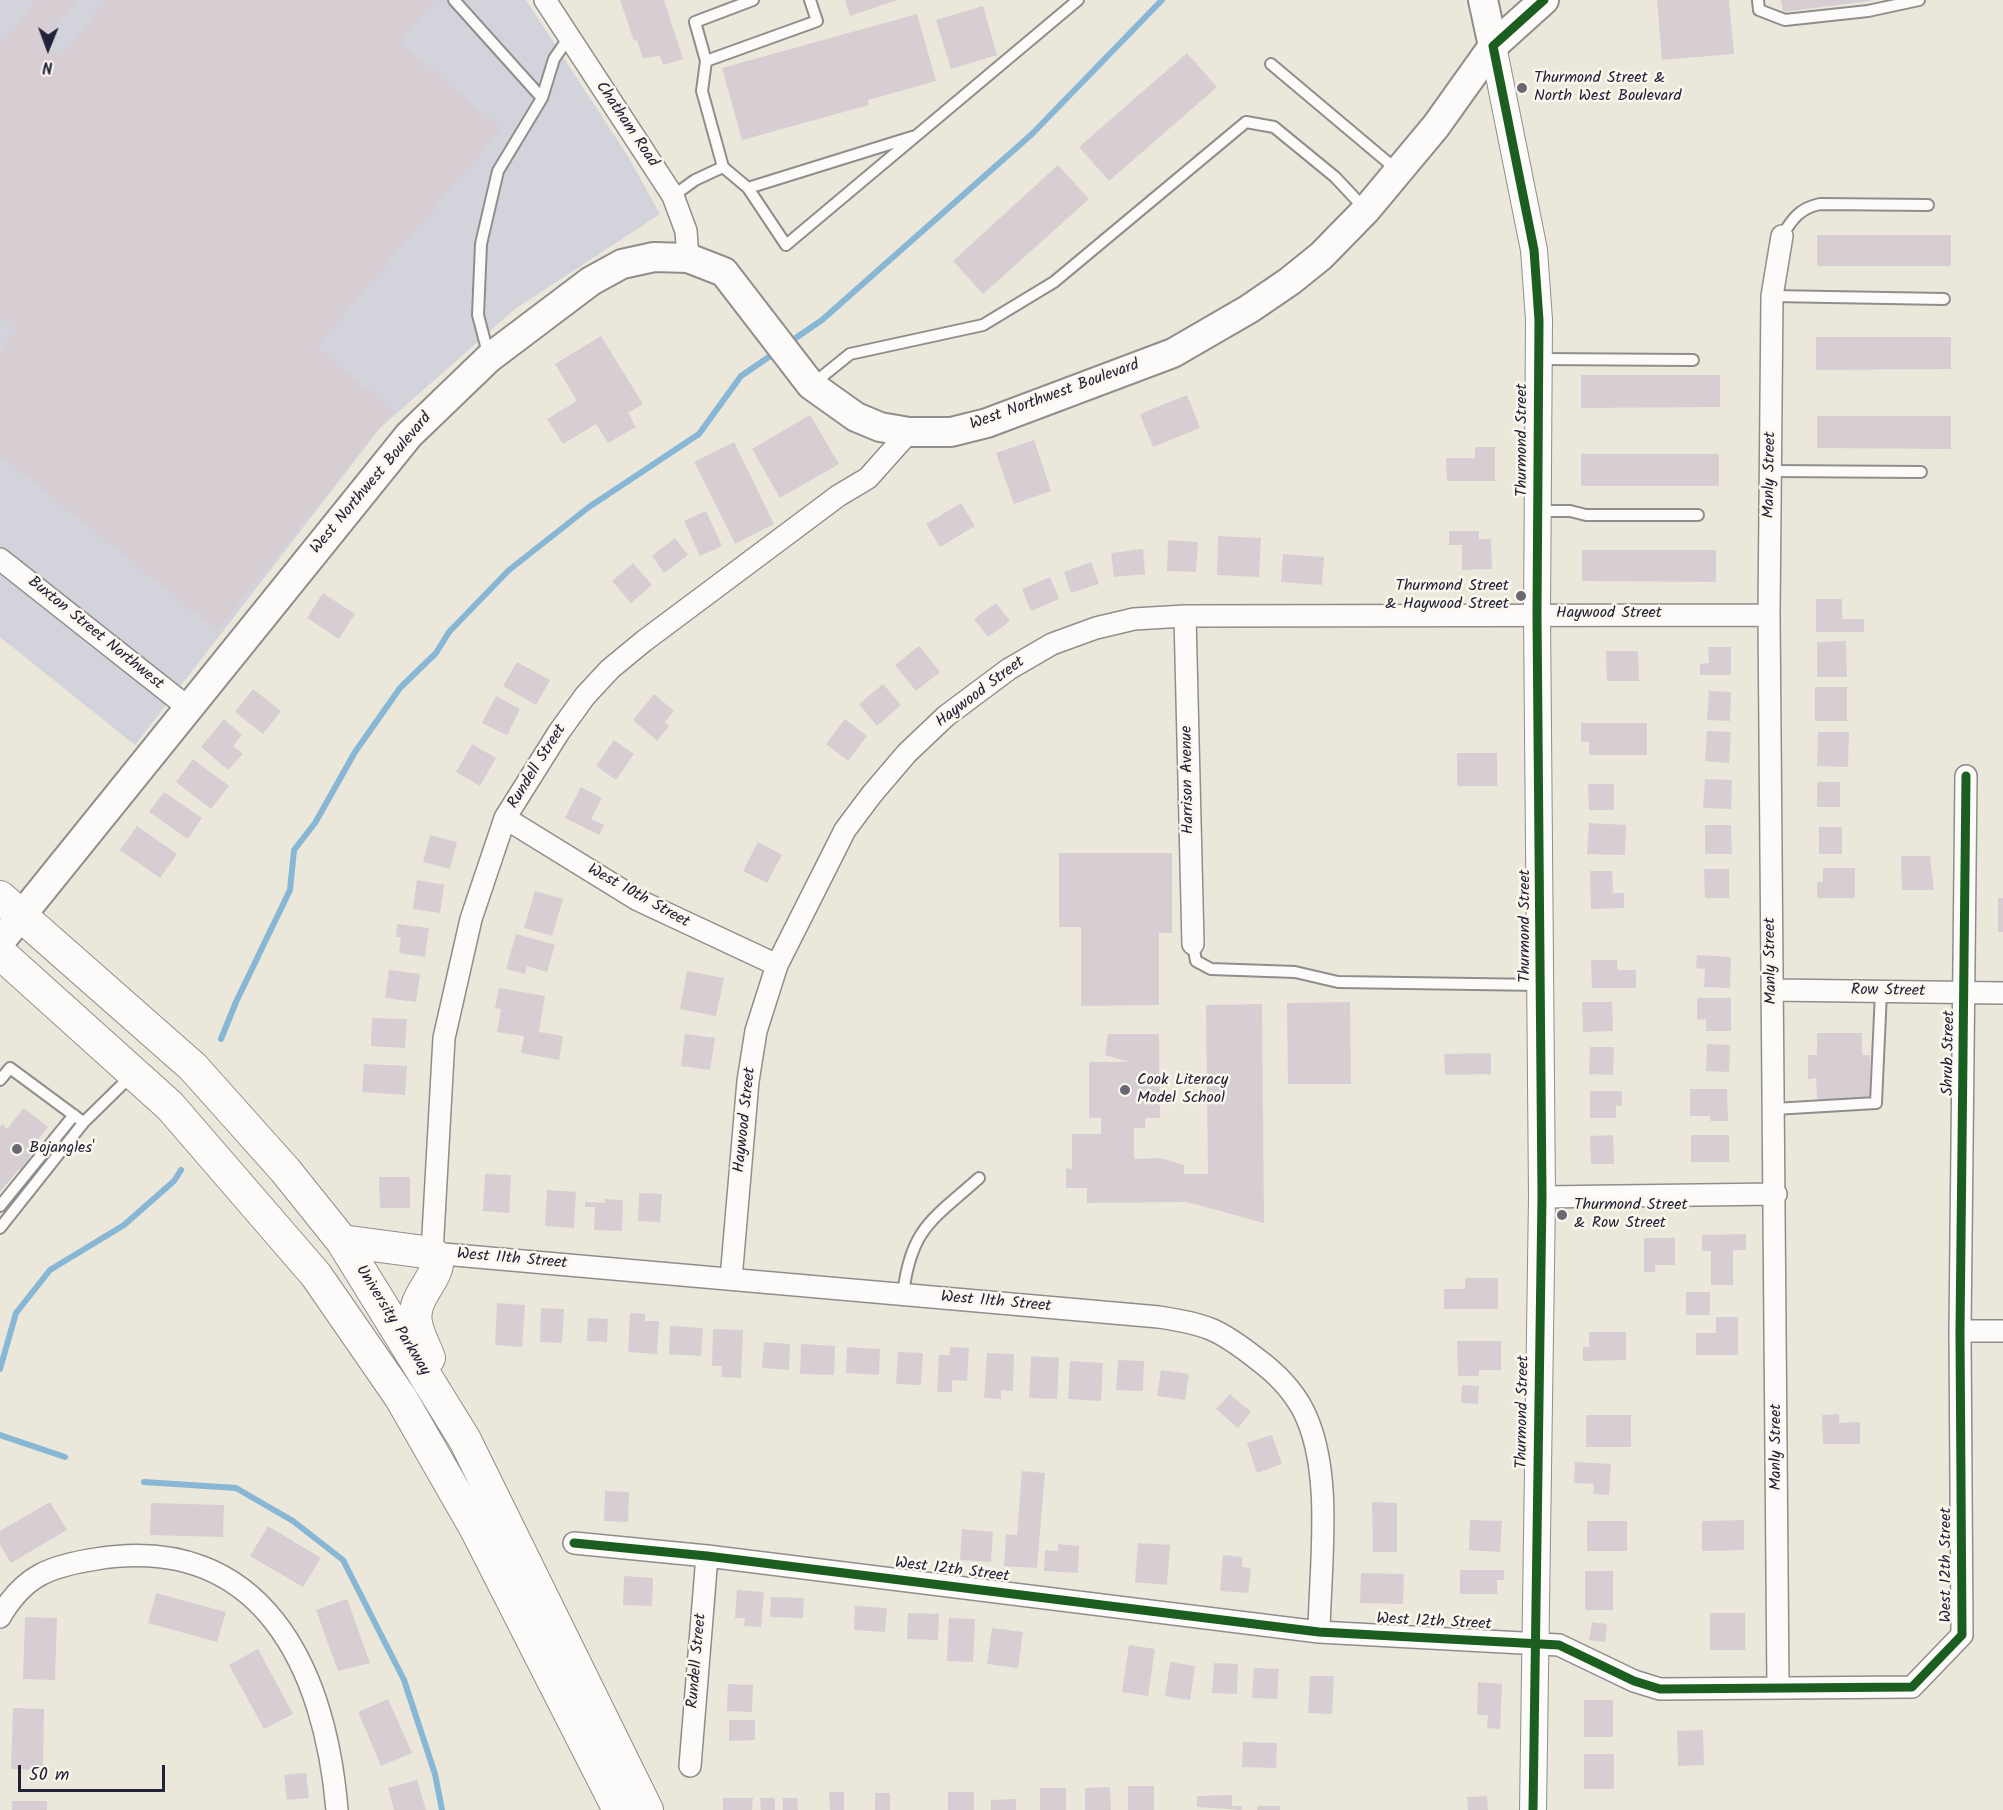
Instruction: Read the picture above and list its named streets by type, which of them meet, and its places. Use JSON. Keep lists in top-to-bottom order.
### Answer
{
  "streets": {
    "main road": ["West Northwest Boulevard", "University Parkway"],
    "street": [
      "Chatham Road",
      "Thurmond Street",
      "Manly Street",
      "Haywood Street",
      "Buxton Street Northwest",
      "Rundell Street",
      "Harrison Avenue",
      "West 10th Street",
      "Row Street",
      "Shrub Street",
      "West 11th Street",
      "West 12th Street"
    ]
  },
  "crossings": [
    ["Chatham Road", "West Northwest Boulevard"],
    ["West Northwest Boulevard", "Thurmond Street"],
    ["West Northwest Boulevard", "Buxton Street Northwest"],
    ["West Northwest Boulevard", "Rundell Street"],
    ["West Northwest Boulevard", "University Parkway"],
    ["Thurmond Street", "Haywood Street"],
    ["Thurmond Street", "West 12th Street"],
    ["Manly Street", "Haywood Street"],
    ["Manly Street", "Row Street"],
    ["Manly Street", "West 12th Street"],
    ["Haywood Street", "Harrison Avenue"],
    ["Haywood Street", "West 10th Street"],
    ["Haywood Street", "West 11th Street"],
    ["Rundell Street", "West 10th Street"],
    ["Rundell Street", "West 11th Street"],
    ["Rundell Street", "West 12th Street"],
    ["Row Street", "Shrub Street"],
    ["Shrub Street", "West 12th Street"],
    ["West 11th Street", "West 12th Street"]
  ],
  "places": [
    "Thurmond Street & North West Boulevard",
    "Thurmond Street & Haywood Street",
    "Cook Literacy Model School",
    "Bojangles'",
    "Thurmond Street & Row Street"
  ],
  "scale_bar": "50 m",
  "north": "bottom"
}
